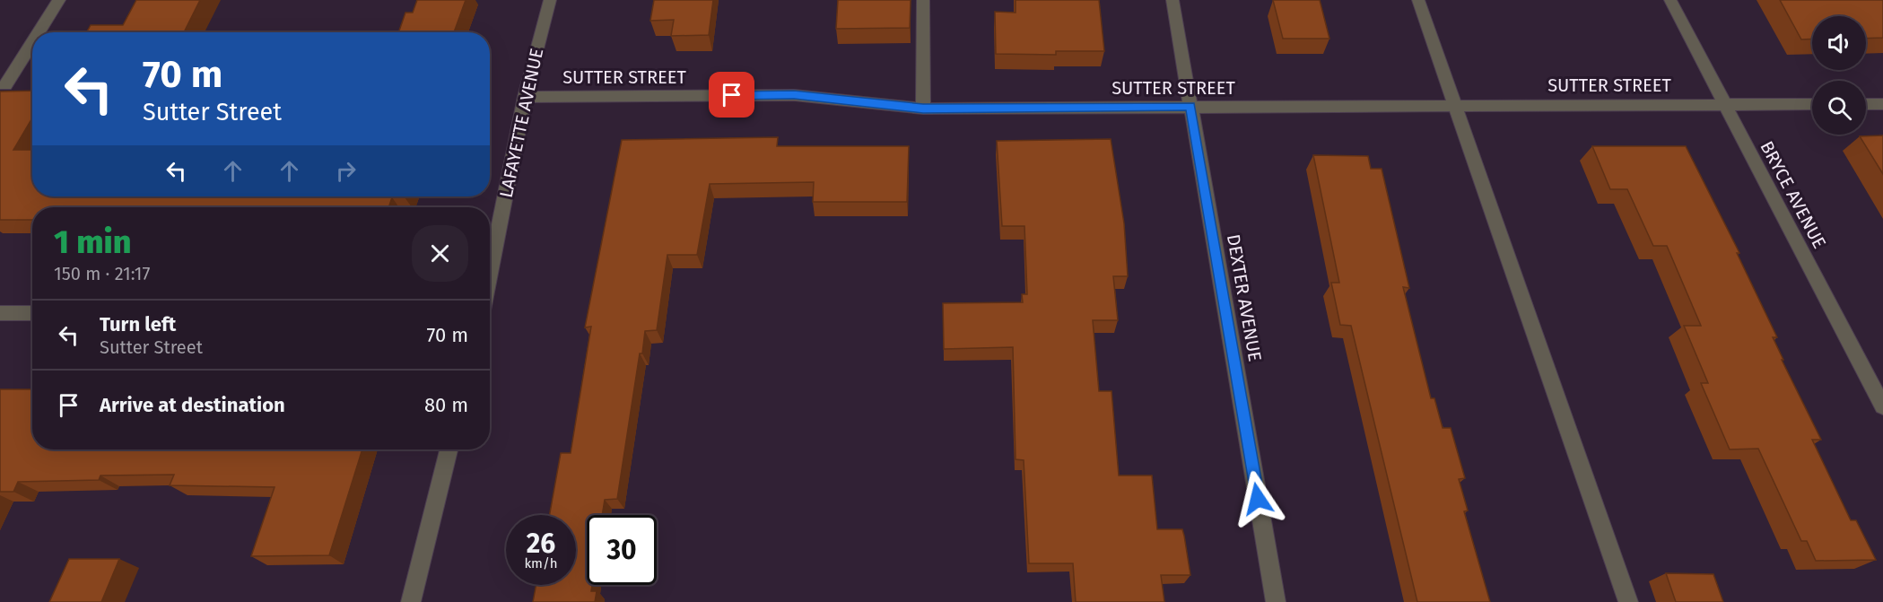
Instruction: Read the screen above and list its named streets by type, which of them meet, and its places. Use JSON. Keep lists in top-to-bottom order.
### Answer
{
  "streets": {
    "street": [
      "SUTTER STREET",
      "LAFAYETTE AVENUE",
      "BRYCE AVENUE",
      "DEXTER AVENUE"
    ]
  },
  "crossings": [
    ["SUTTER STREET", "LAFAYETTE AVENUE"],
    ["SUTTER STREET", "BRYCE AVENUE"],
    ["SUTTER STREET", "DEXTER AVENUE"]
  ],
  "page": {
    "turn": ["70 m", "Sutter Street"],
    "heading": ["1 min", "150 m · 21:17"],
    "list": [
      {
        "name": "Turn left",
        "note": "Sutter Street",
        "value": "70 m"
      },
      {
        "name": "Arrive at destination",
        "value": "80 m"
      }
    ],
    "speed": "26 km/h",
    "limit": "30"
  }
}
